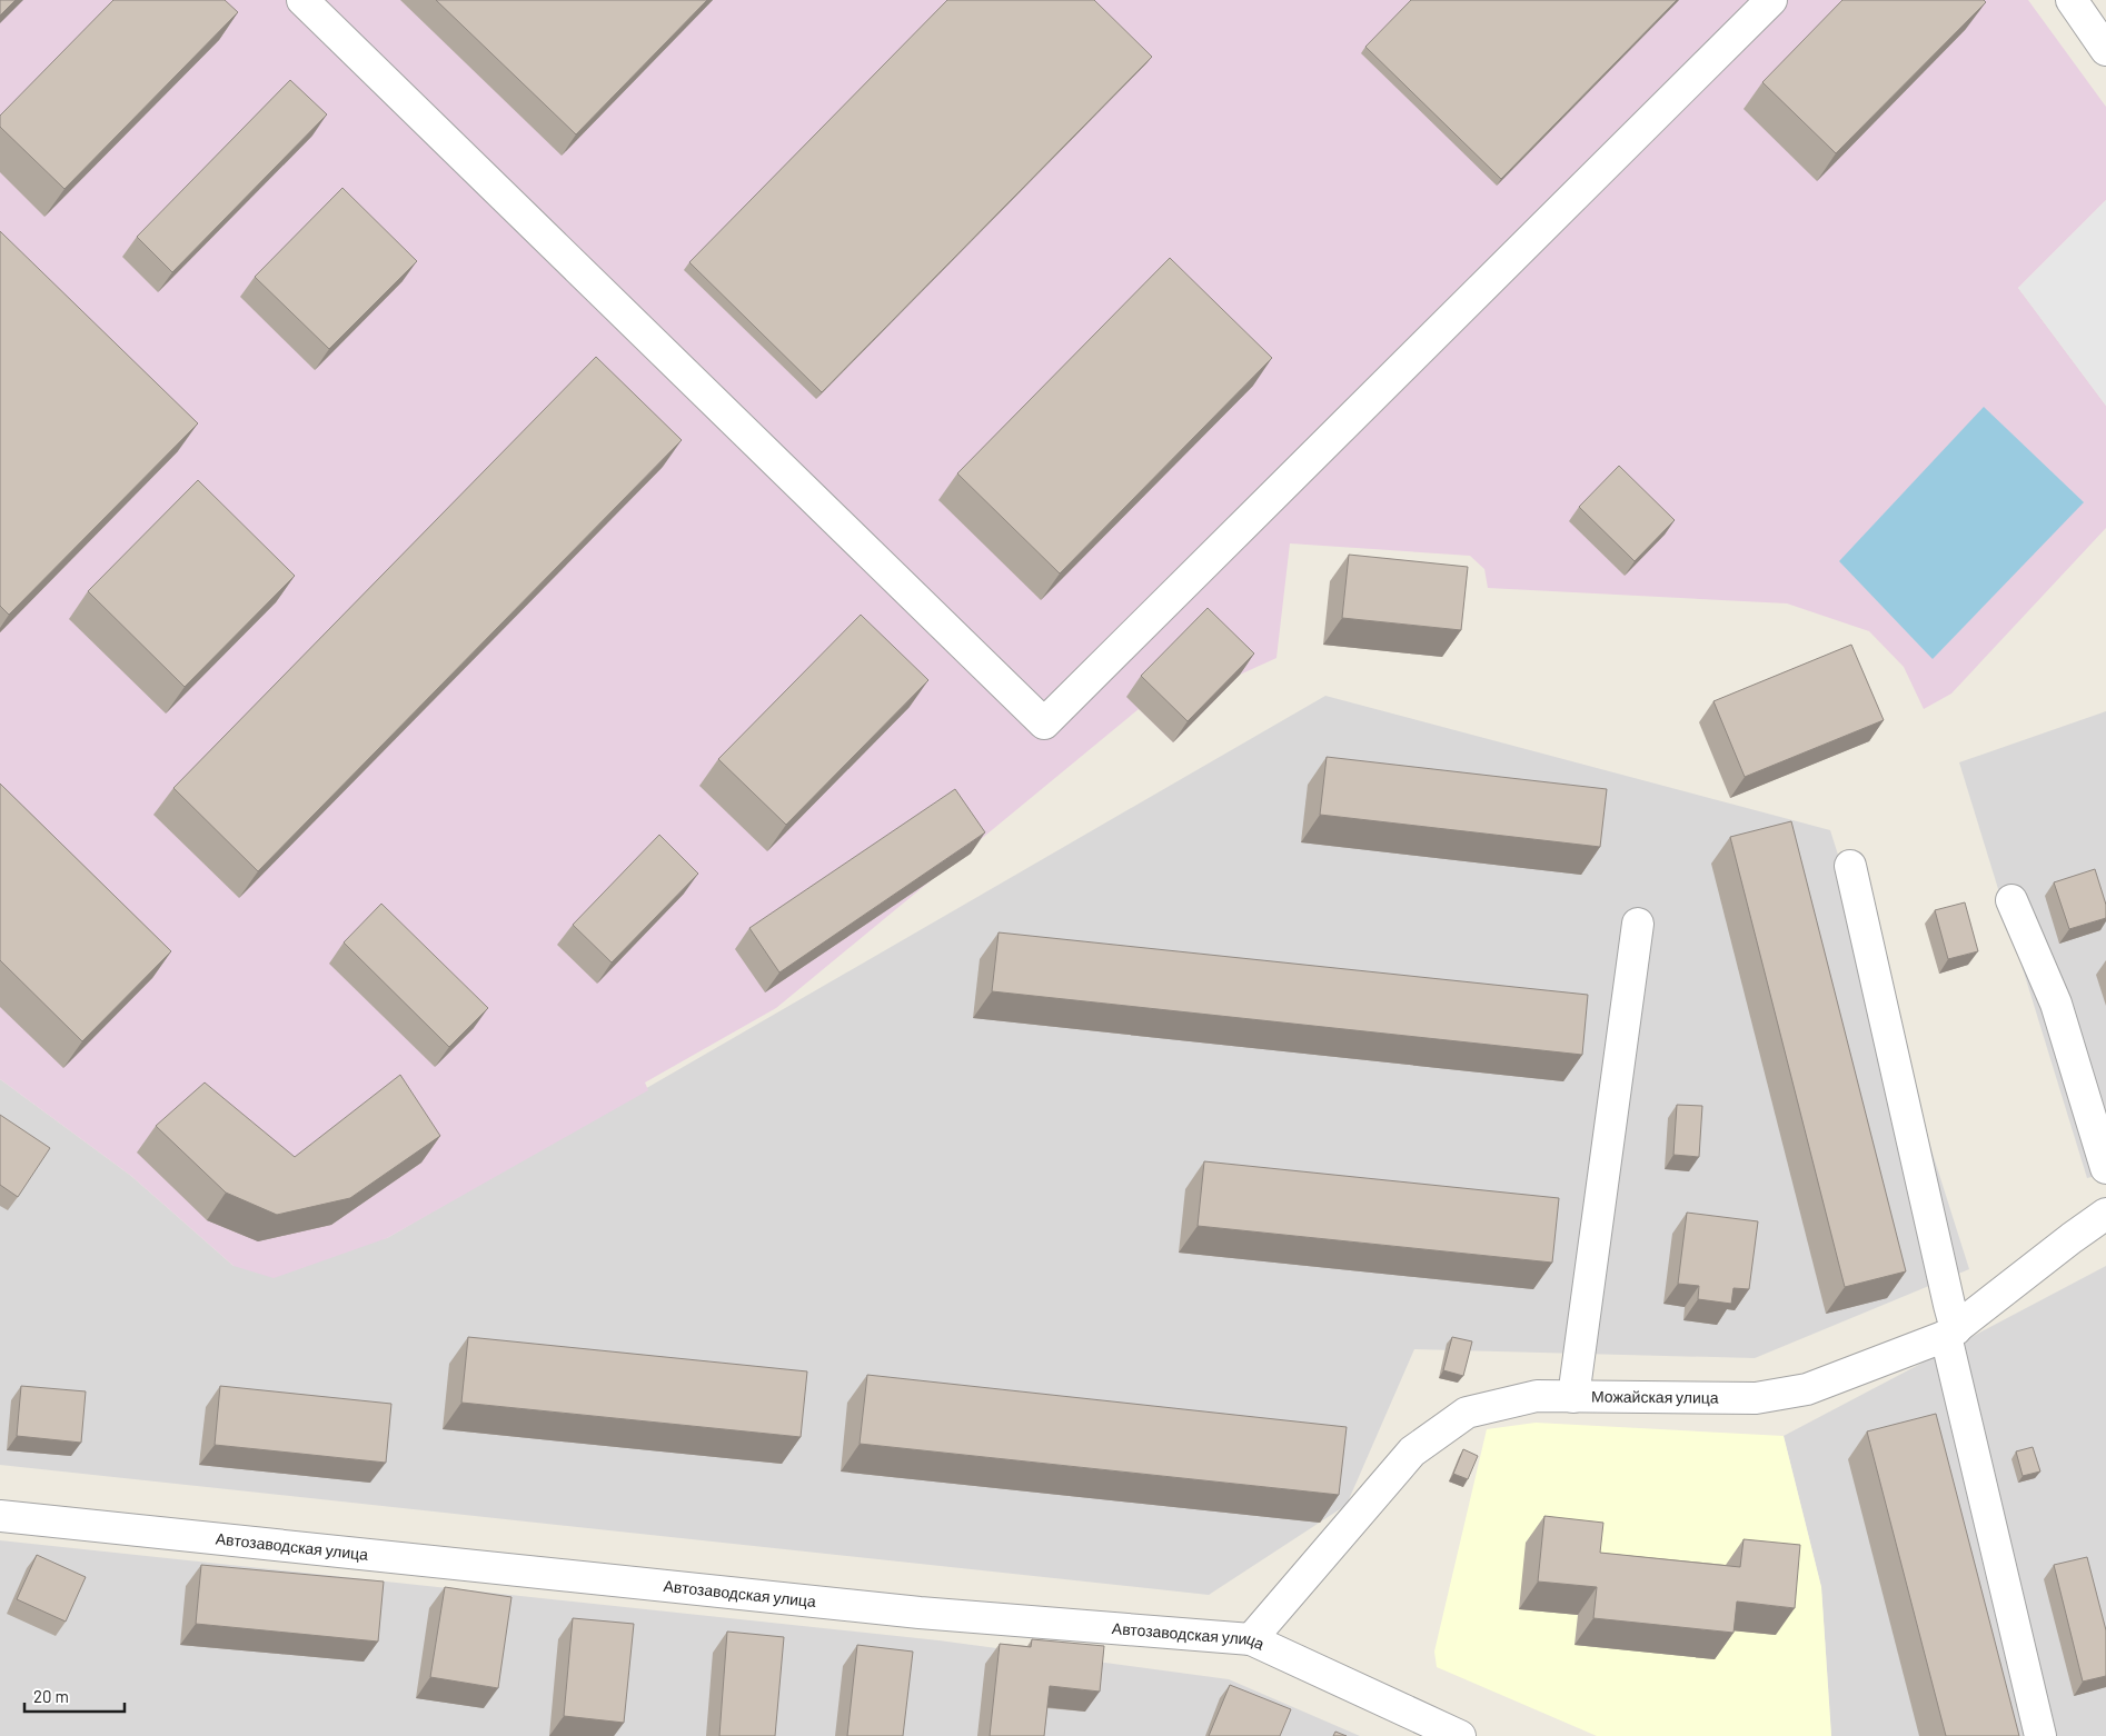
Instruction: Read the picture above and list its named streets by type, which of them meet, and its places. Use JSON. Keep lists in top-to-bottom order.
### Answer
{
  "streets": {
    "street": ["Можайская улица", "Автозаводская улица"]
  },
  "crossings": [
    ["Можайская улица", "Автозаводская улица"]
  ],
  "scale_bar": "20 m"
}
